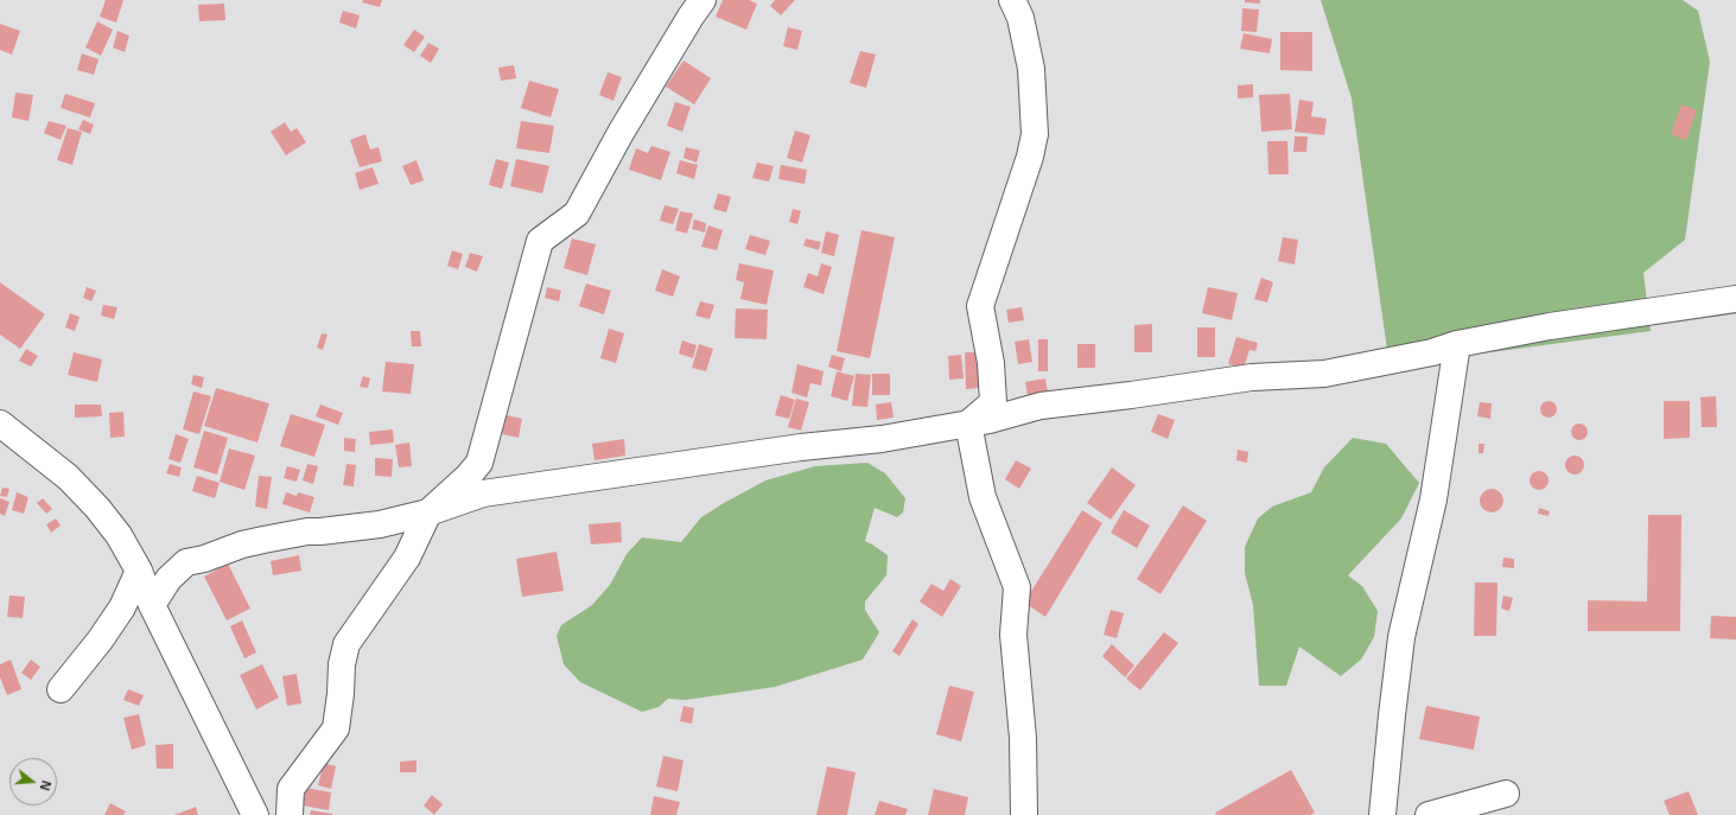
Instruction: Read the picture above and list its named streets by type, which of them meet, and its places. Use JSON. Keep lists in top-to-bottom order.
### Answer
{
  "north": "right"
}
